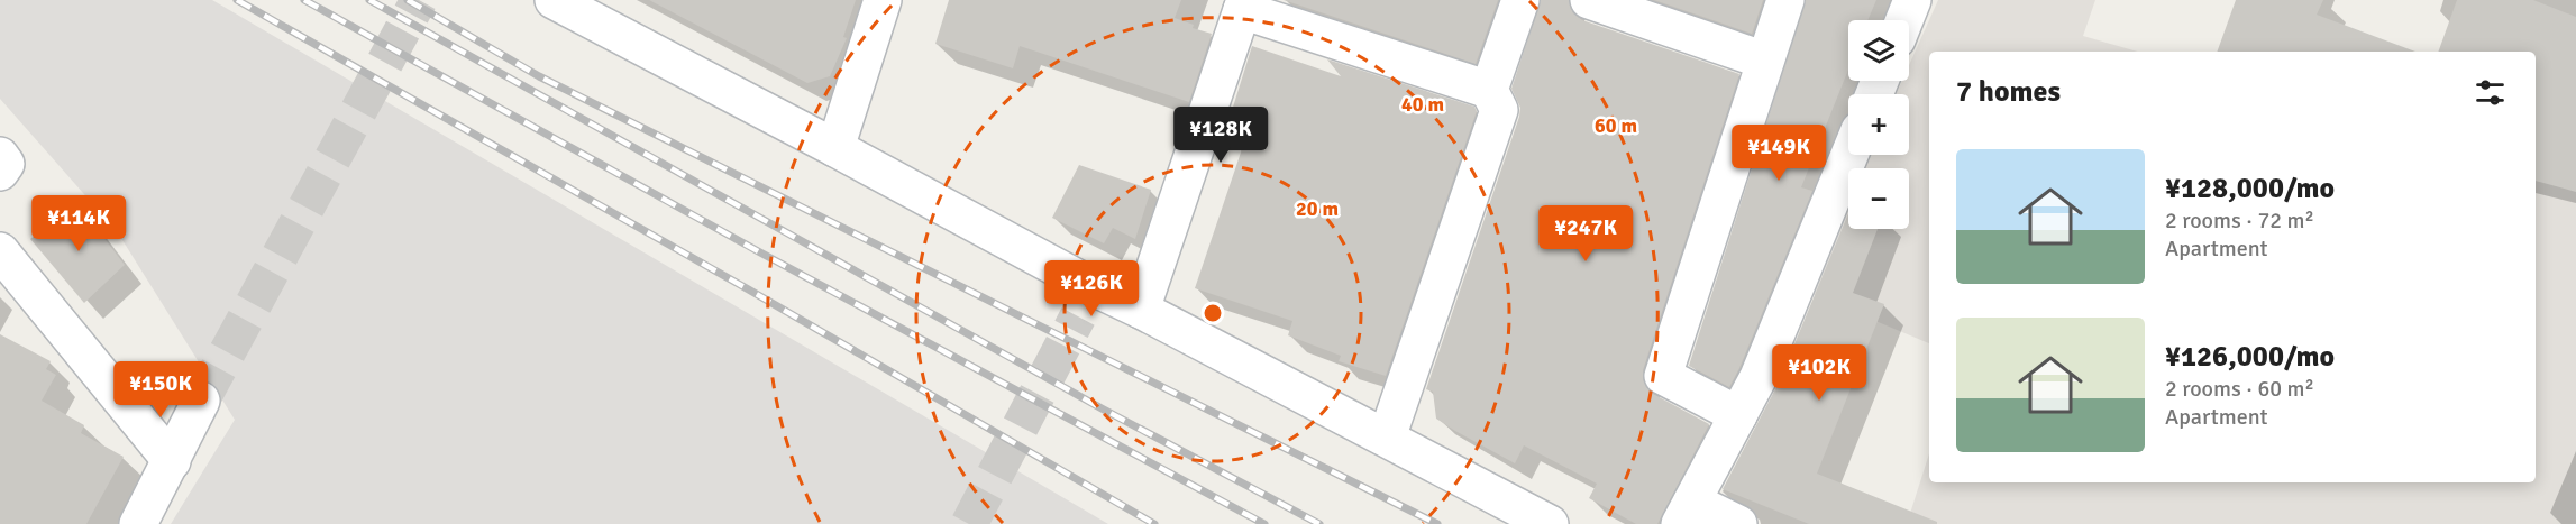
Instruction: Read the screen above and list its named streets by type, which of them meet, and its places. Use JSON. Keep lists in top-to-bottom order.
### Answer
{
  "page": {
    "map_buttons": ["+", "−"],
    "heading": "7 homes",
    "price": [
      "¥128K",
      "¥149K",
      "¥114K",
      "¥247K",
      "¥126K",
      "¥102K",
      "¥150K"
    ],
    "list": [
      {
        "name": "¥128,000/mo",
        "note": "2 rooms · 72 m² · Apartment"
      },
      {
        "name": "¥126,000/mo",
        "note": "2 rooms · 60 m² · Apartment"
      }
    ]
  },
  "rings": ["40 m", "60 m", "20 m"]
}
